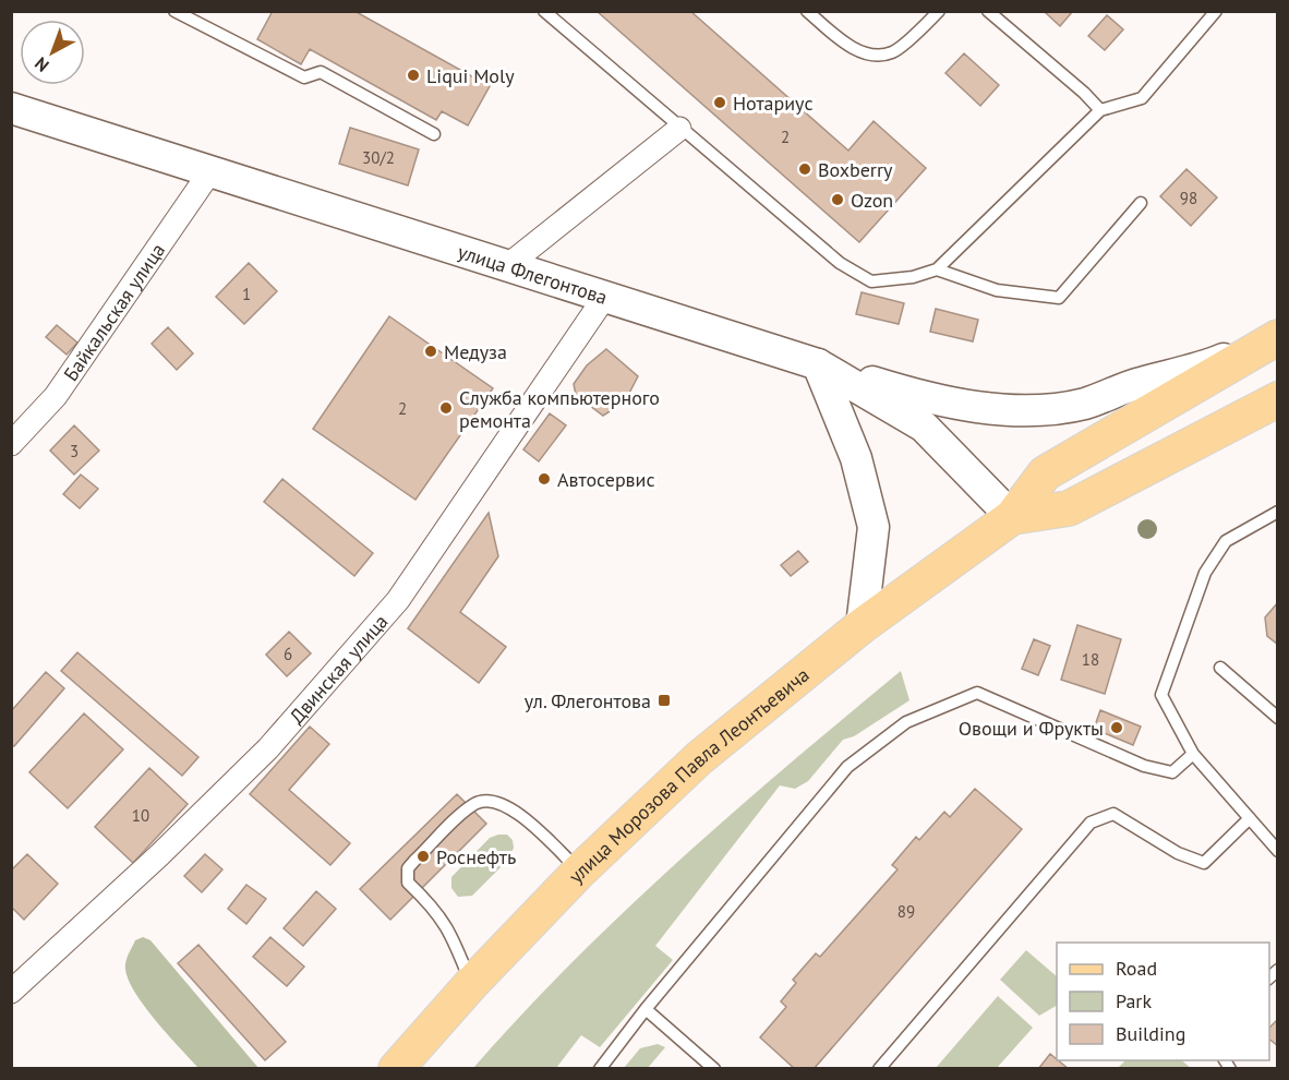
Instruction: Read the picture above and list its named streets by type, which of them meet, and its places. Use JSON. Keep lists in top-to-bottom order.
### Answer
{
  "streets": {
    "main road": ["улица Морозова Павла Леонтьевича"],
    "street": ["улица Флегонтова", "Байкальская улица", "Двинская улица"]
  },
  "crossings": [
    ["улица Флегонтова", "Байкальская улица"],
    ["улица Флегонтова", "Двинская улица"],
    ["улица Флегонтова", "улица Морозова Павла Леонтьевича"]
  ],
  "places": {
    "other": [
      "Liqui Moly",
      "Нотариус",
      "Boxberry",
      "Ozon",
      "Медуза",
      "Служба компьютерного ремонта",
      "Автосервис",
      "Овощи и Фрукты",
      "Роснефть"
    ],
    "transit": ["ул. Флегонтова"]
  },
  "house_numbers": [
    "2",
    "30/2",
    "98",
    "1",
    "2",
    "3",
    "6",
    "18",
    "10",
    "89"
  ],
  "legend": ["Road", "Park", "Building"],
  "north": "bottom left"
}
